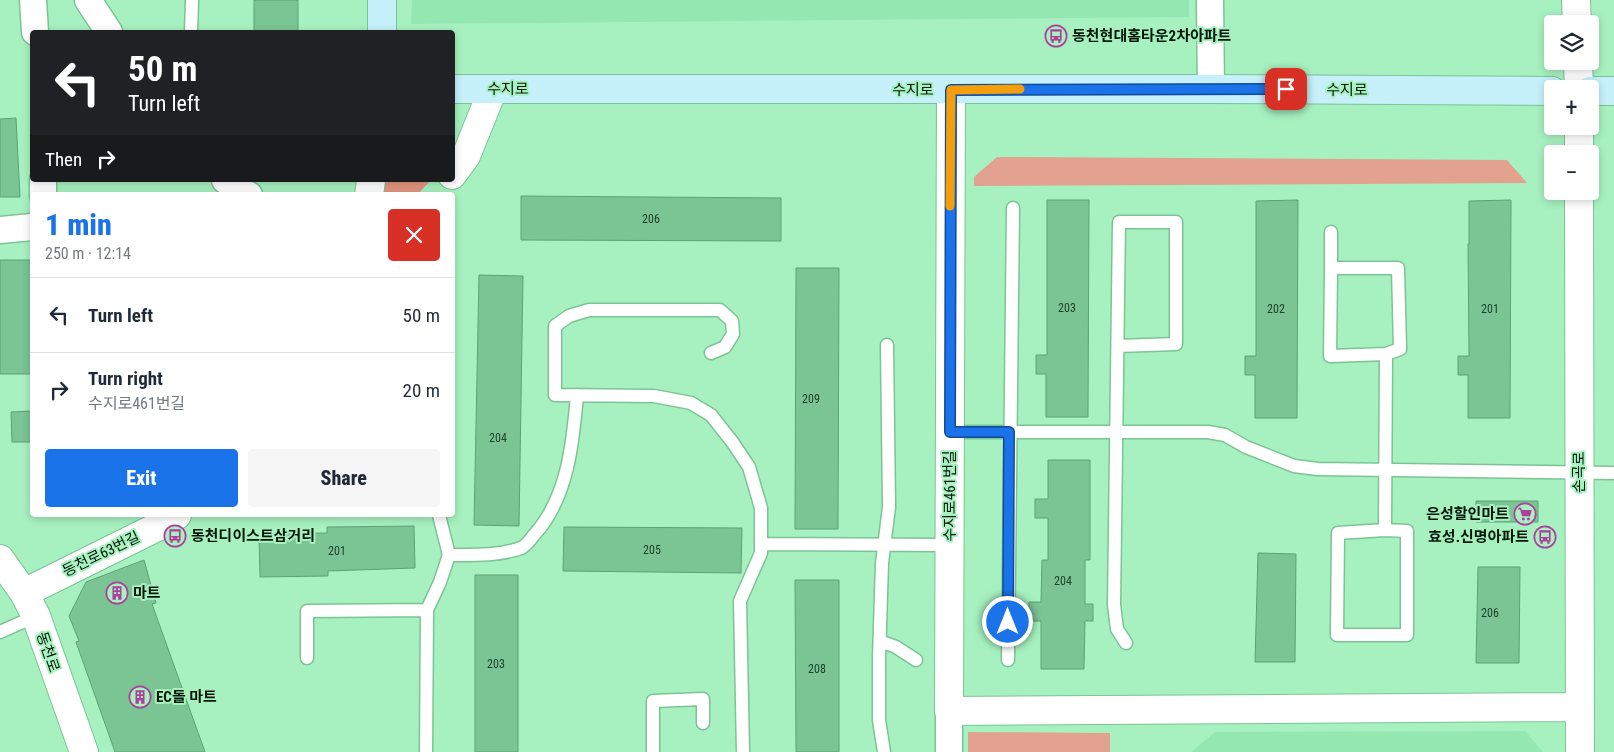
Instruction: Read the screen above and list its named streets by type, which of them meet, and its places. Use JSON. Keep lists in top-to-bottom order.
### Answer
{
  "streets": {
    "main road": ["수지로"],
    "street": [
      "손곡로",
      "수지로461번길",
      "동천로63번길",
      "동천로"
    ]
  },
  "crossings": [
    ["수지로", "수지로461번길"],
    ["동천로63번길", "동천로"]
  ],
  "places": {
    "bus stop": ["동천현대홈타운2차아파트", "동천디이스트삼거리", "효성.신명아파트"],
    "supermarket": ["은성할인마트"],
    "building": ["마트", "EC돌 마트"]
  },
  "house_numbers": [
    "206",
    "203",
    "202",
    "201",
    "209",
    "204",
    "205",
    "201",
    "204",
    "206",
    "203",
    "208"
  ],
  "page": {
    "map_buttons": ["+", "−"],
    "turn": ["50 m", "Turn left"],
    "then": "Then",
    "heading": ["1 min", "250 m · 12:14"],
    "list": [
      {
        "name": "Turn left",
        "value": "50 m"
      },
      {
        "name": "Turn right",
        "note": "수지로461번길",
        "value": "20 m"
      }
    ],
    "buttons": ["Exit", "Share"]
  }
}
